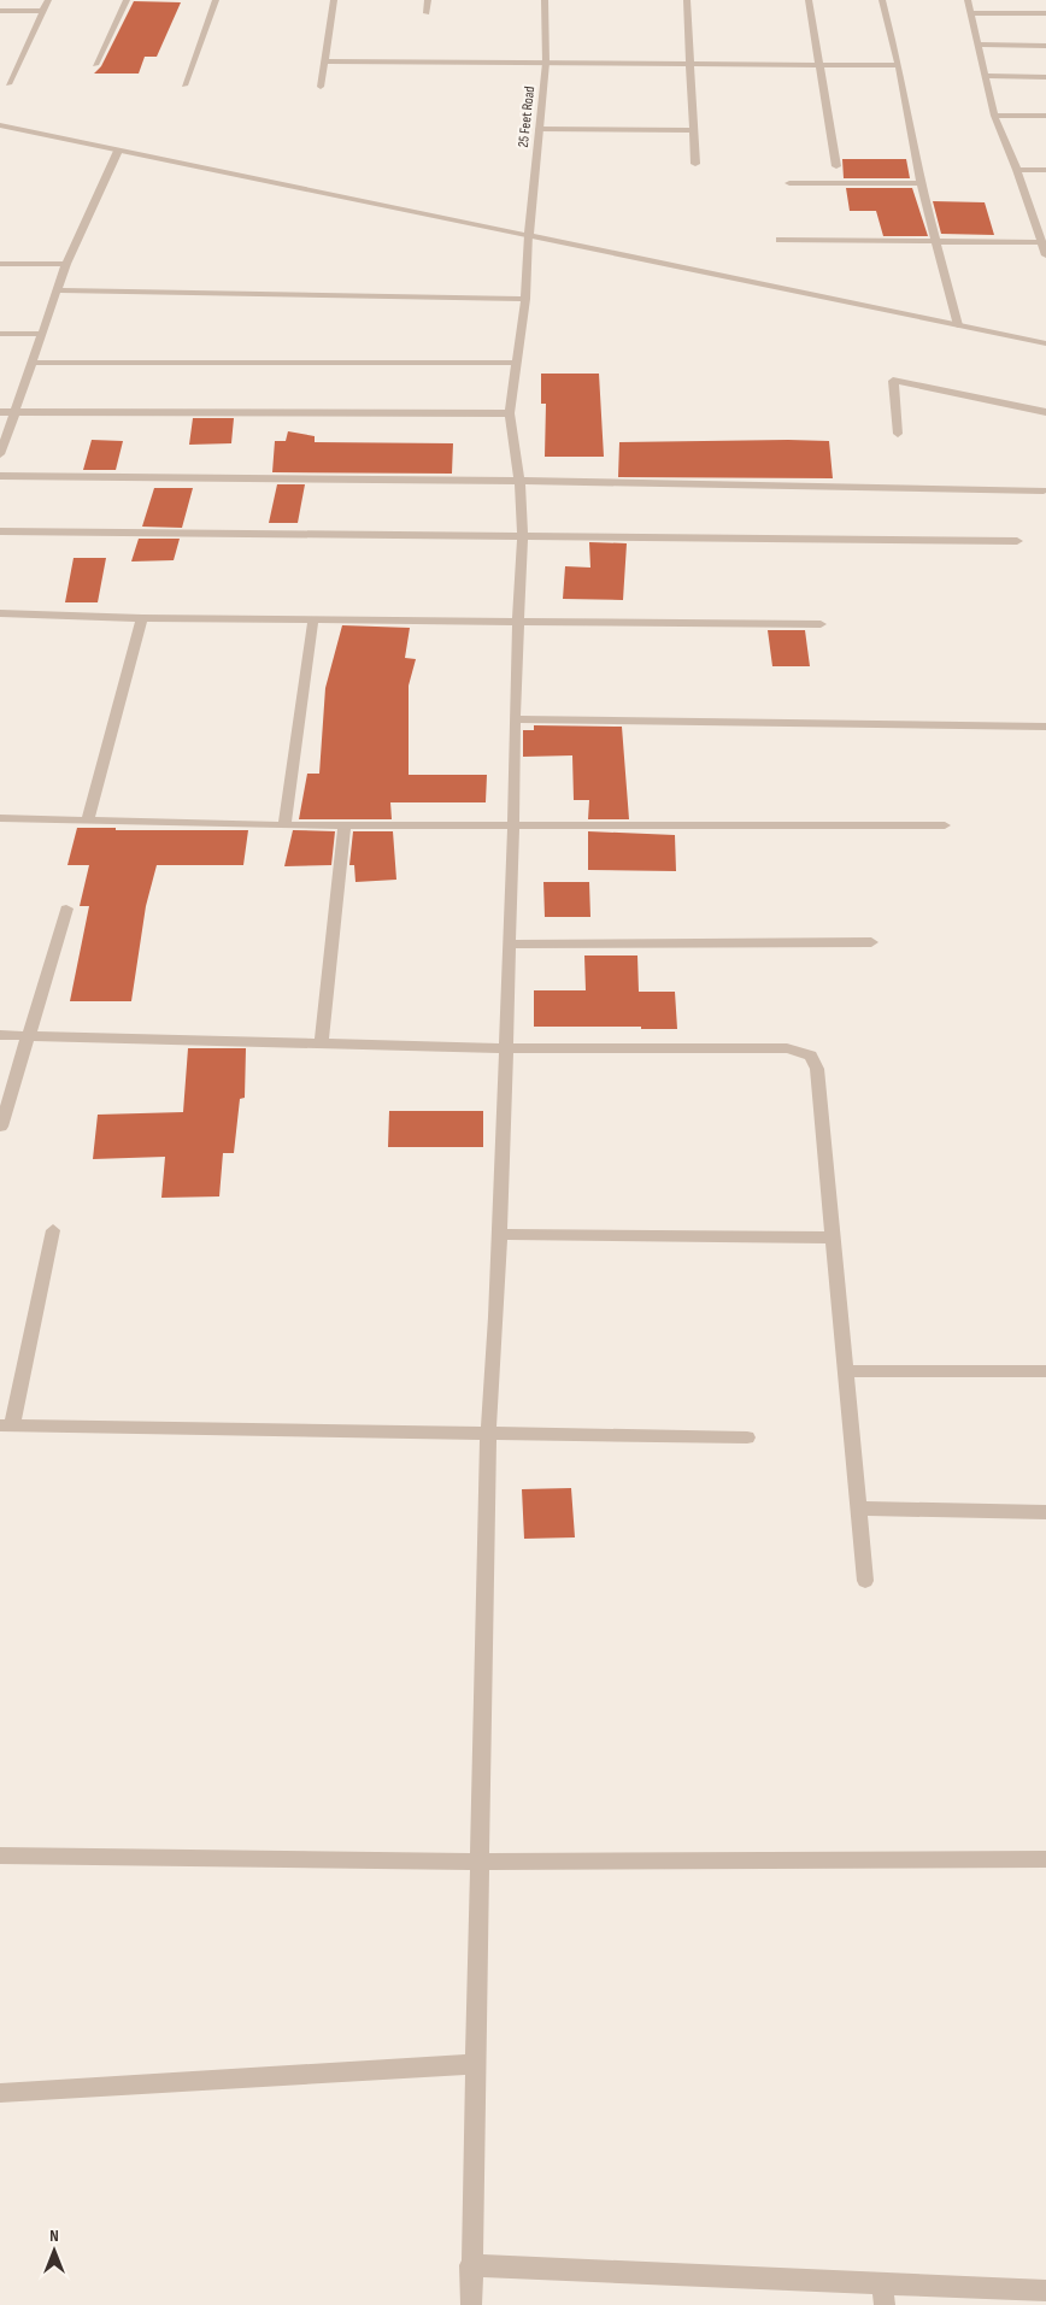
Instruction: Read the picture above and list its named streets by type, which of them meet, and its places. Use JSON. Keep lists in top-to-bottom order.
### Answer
{
  "streets": {
    "street": ["25 Feet Road"]
  },
  "north": "top"
}
